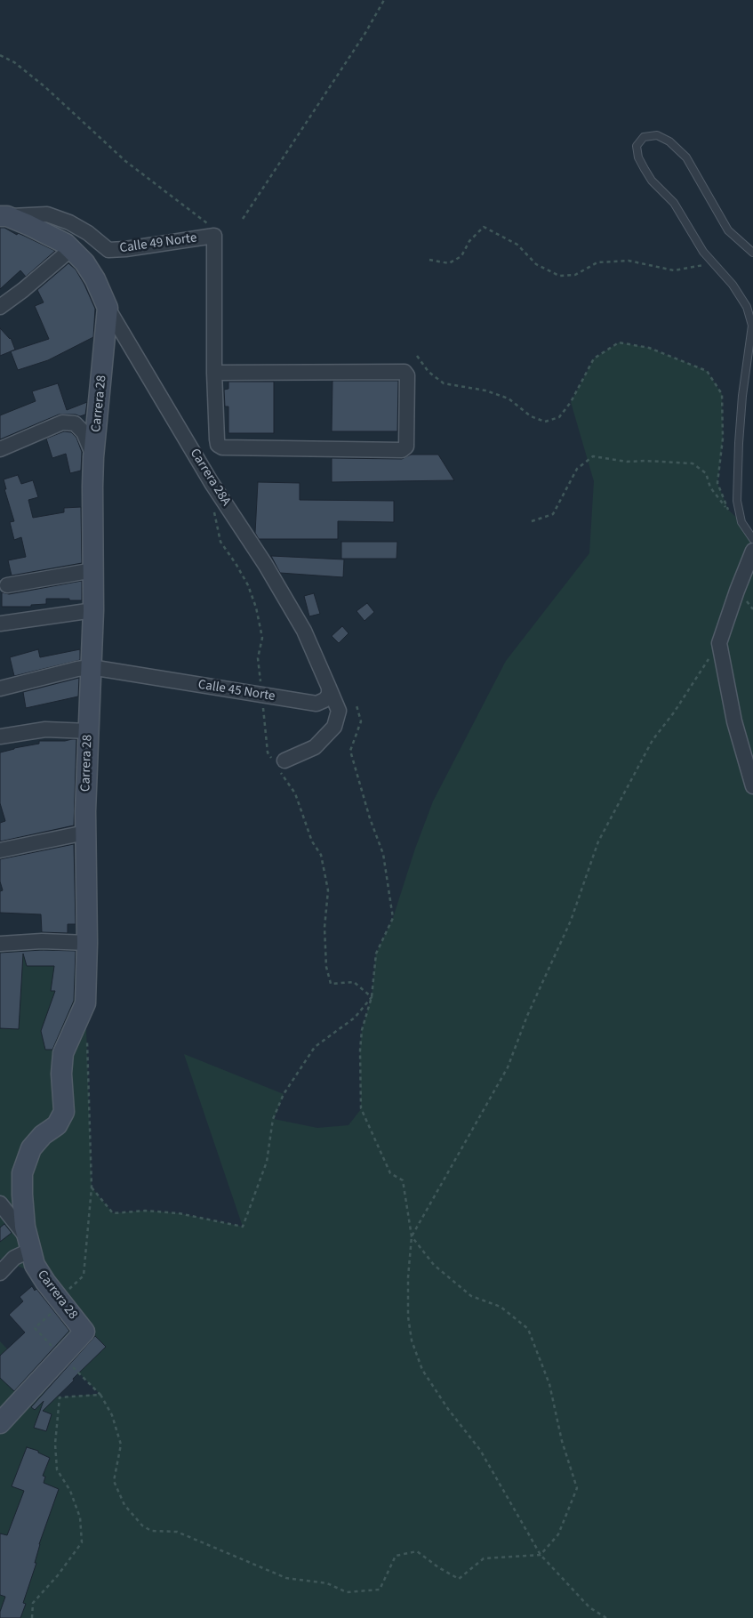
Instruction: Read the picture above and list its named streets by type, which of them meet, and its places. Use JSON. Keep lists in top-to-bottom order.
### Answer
{
  "streets": {
    "street": [
      "Calle 49 Norte",
      "Carrera 28",
      "Carrera 28A",
      "Calle 45 Norte"
    ]
  },
  "crossings": [
    ["Carrera 28", "Carrera 28A"],
    ["Carrera 28", "Calle 45 Norte"],
    ["Carrera 28A", "Calle 45 Norte"]
  ]
}
